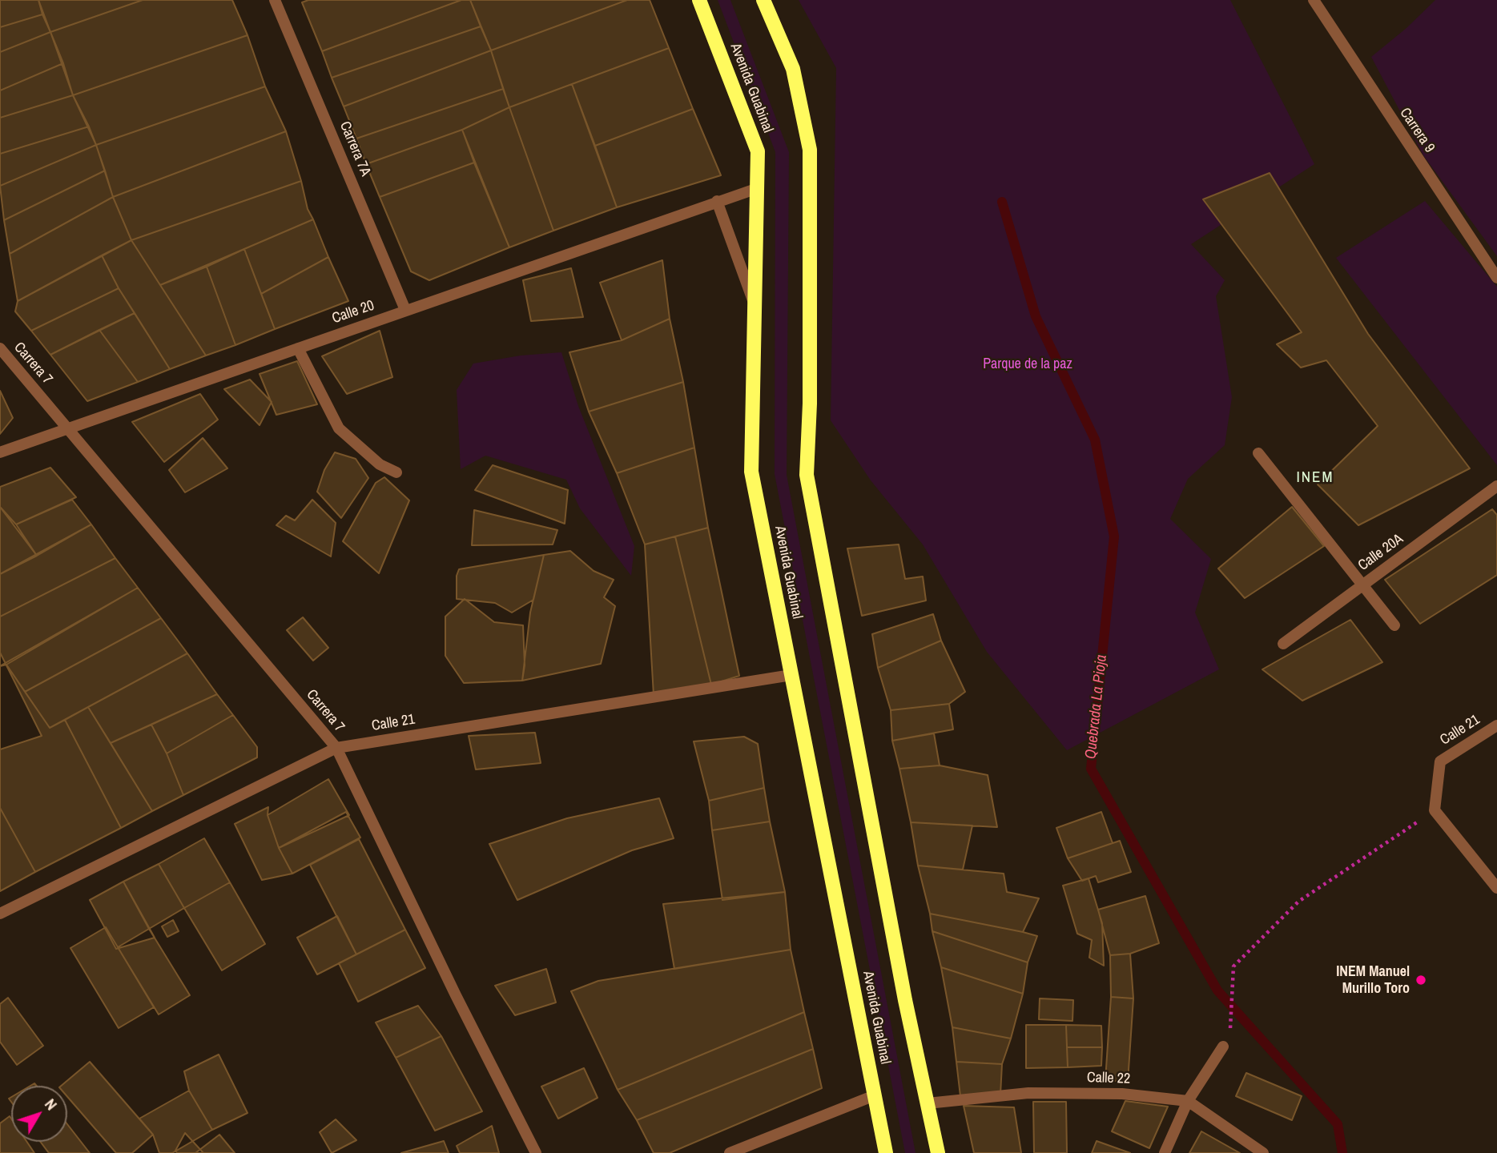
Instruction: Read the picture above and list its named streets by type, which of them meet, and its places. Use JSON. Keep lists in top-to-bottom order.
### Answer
{
  "streets": {
    "main road": ["Avenida Guabinal"],
    "street": [
      "Carrera 9",
      "Carrera 7A",
      "Calle 20",
      "Carrera 7",
      "Calle 20A",
      "Calle 21",
      "Calle 22"
    ]
  },
  "crossings": [
    ["Avenida Guabinal", "Calle 20"],
    ["Avenida Guabinal", "Calle 21"],
    ["Carrera 7A", "Calle 20"],
    ["Calle 20", "Carrera 7"],
    ["Carrera 7", "Calle 21"]
  ],
  "districts": ["INEM"],
  "water": ["Quebrada La Pioja"],
  "parks": ["Parque de la paz"],
  "places": ["INEM Manuel Murillo Toro"],
  "north": "top right"
}
